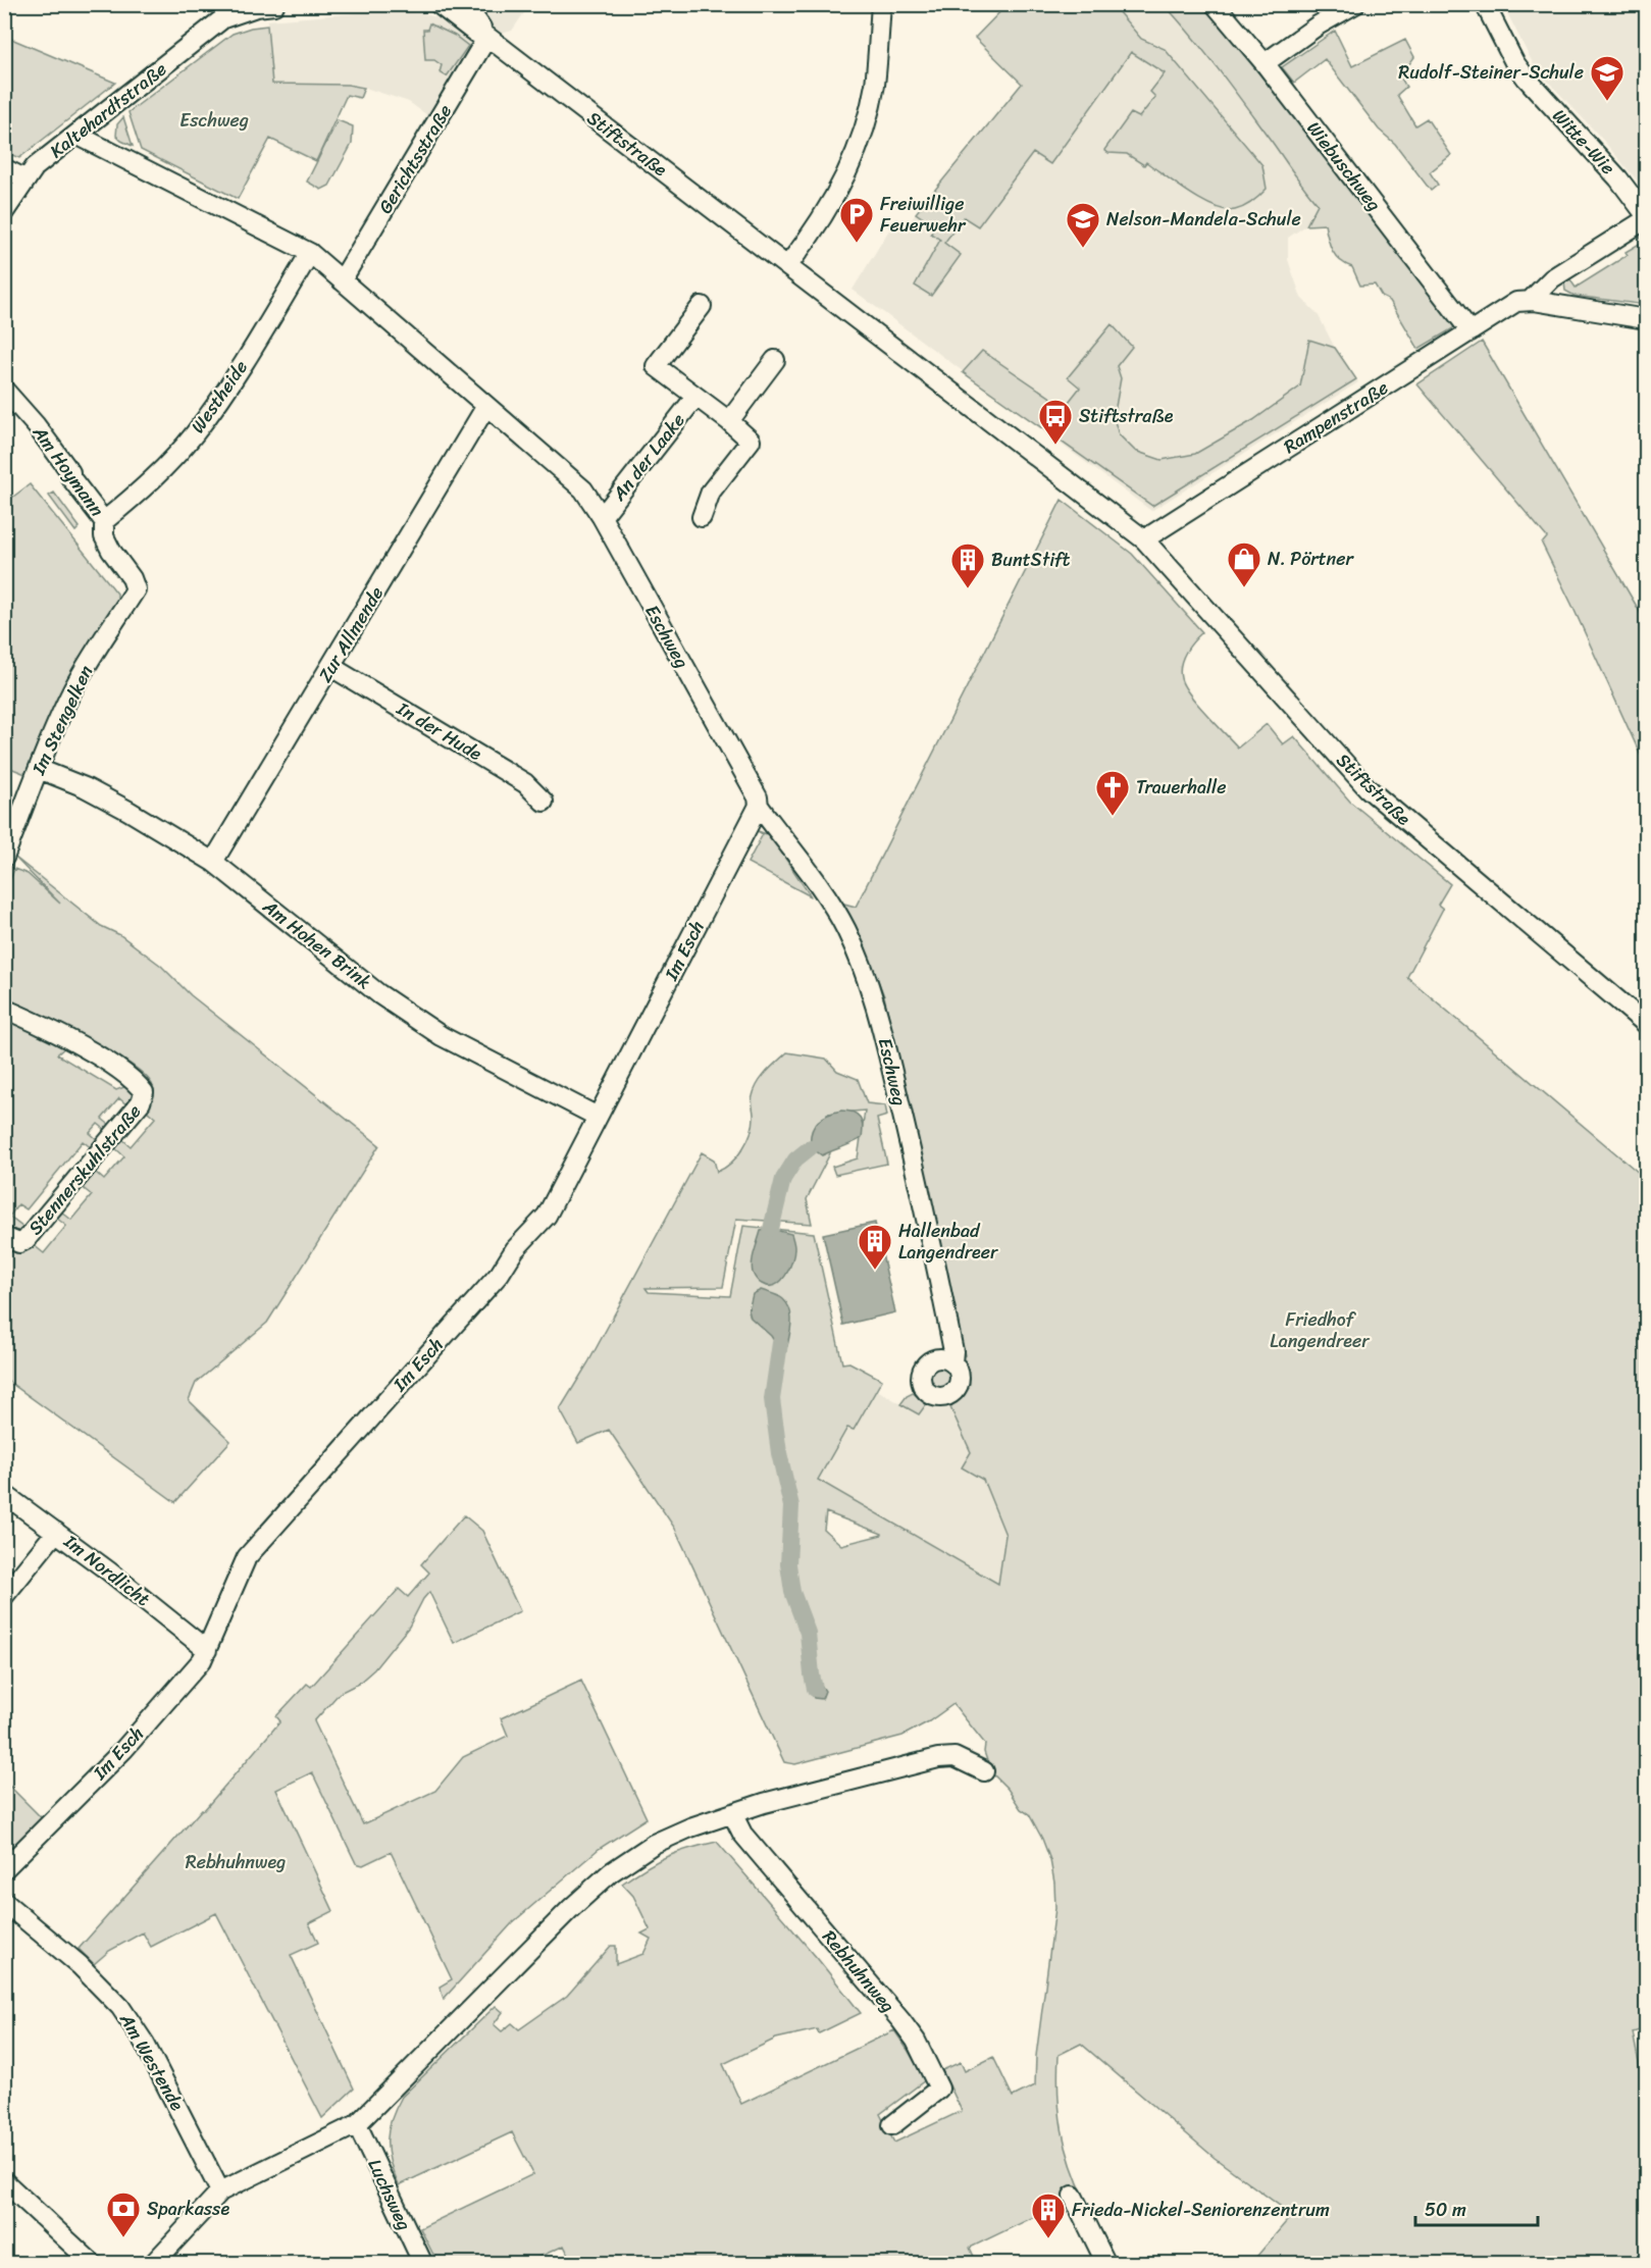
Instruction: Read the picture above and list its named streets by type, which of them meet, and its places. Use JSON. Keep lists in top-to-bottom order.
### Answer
{
  "streets": {
    "street": [
      "Kaltehardtstraße",
      "Witte-Wie",
      "Stiftstraße",
      "Gerichtsstraße",
      "Wiebuschweg",
      "Westheide",
      "Rampenstraße",
      "An der Laake",
      "Am Hoymann",
      "Zur Allmende",
      "Eschweg",
      "Im Stengelken",
      "In der Hude",
      "Am Hohen Brink",
      "Im Esch",
      "Stennerskuhlstraße",
      "Im Nordlicht",
      "Rebhuhnweg",
      "Am Westende",
      "Luchsweg"
    ]
  },
  "crossings": [
    ["Kaltehardtstraße", "Eschweg"],
    ["Witte-Wie", "Rampenstraße"],
    ["Stiftstraße", "Gerichtsstraße"],
    ["Stiftstraße", "Rampenstraße"],
    ["Gerichtsstraße", "Eschweg"],
    ["Wiebuschweg", "Rampenstraße"],
    ["Westheide", "Am Hoymann"],
    ["Westheide", "Eschweg"],
    ["An der Laake", "Eschweg"],
    ["Am Hoymann", "Im Stengelken"],
    ["Zur Allmende", "Eschweg"],
    ["Zur Allmende", "In der Hude"],
    ["Zur Allmende", "Am Hohen Brink"],
    ["Eschweg", "Im Esch"],
    ["Im Stengelken", "Am Hohen Brink"],
    ["Am Hohen Brink", "Im Esch"],
    ["Im Esch", "Im Nordlicht"]
  ],
  "parks": ["Eschweg", "Friedhof Langendreer", "Rebhuhnweg"],
  "places": {
    "school or university": ["Rudolf-Steiner-Schule", "Nelson-Mandela-Schule"],
    "parking": ["Freiwillige Feuerwehr"],
    "bus stop": ["Stiftstraße"],
    "shop": ["N. Pörtner"],
    "building": ["BuntStift", "Hallenbad Langendreer", "Frieda-Nickel-Seniorenzentrum"],
    "church": ["Trauerhalle"],
    "bank": ["Sparkasse"]
  },
  "scale_bar": "50 m"
}
